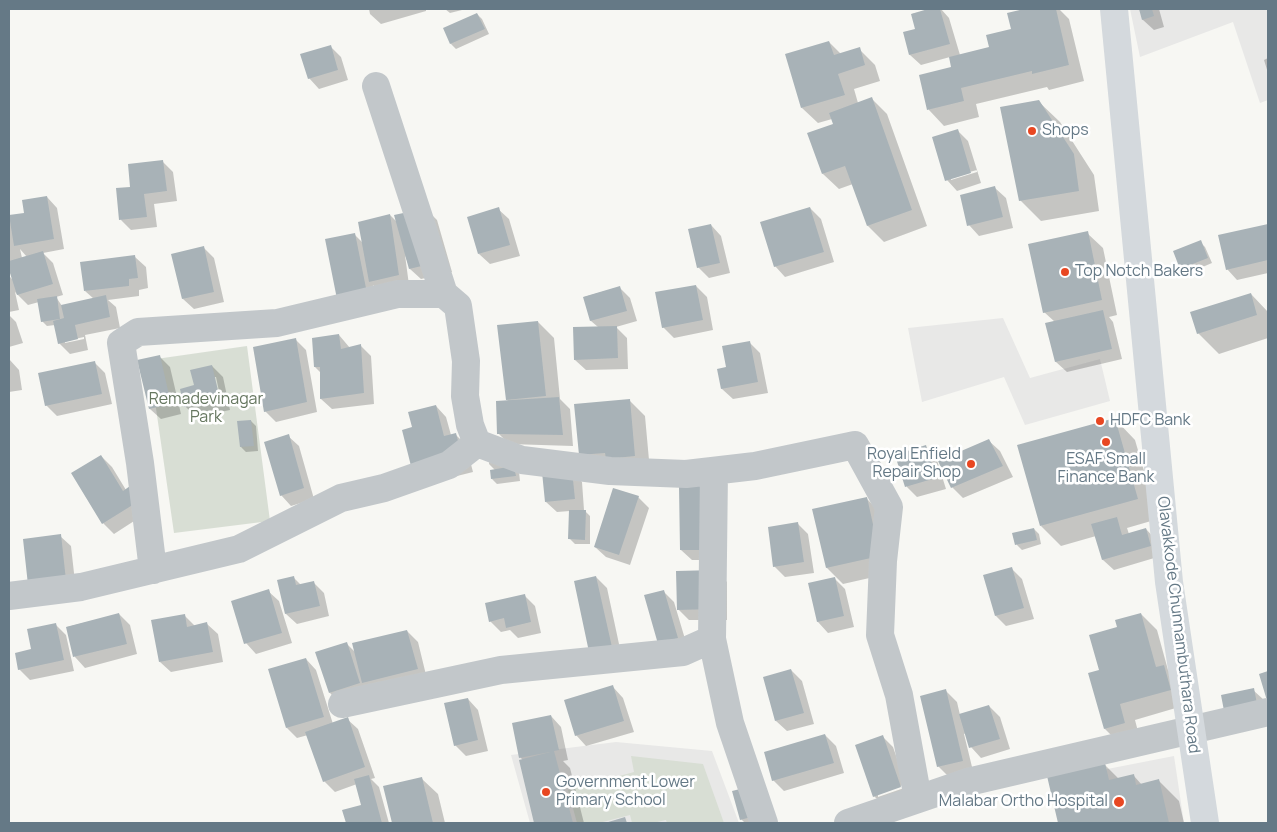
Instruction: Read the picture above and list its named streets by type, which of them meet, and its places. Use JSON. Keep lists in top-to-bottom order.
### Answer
{
  "streets": {
    "main road": ["Olavakkode Chunnambuthara Road"]
  },
  "parks": ["Remadevinagar Park"],
  "places": [
    "Shops",
    "Top Notch Bakers",
    "HDFC Bank",
    "ESAF Small Finance Bank",
    "Royal Enfield Repair Shop",
    "Government Lower Primary School",
    "Malabar Ortho Hospital"
  ]
}
